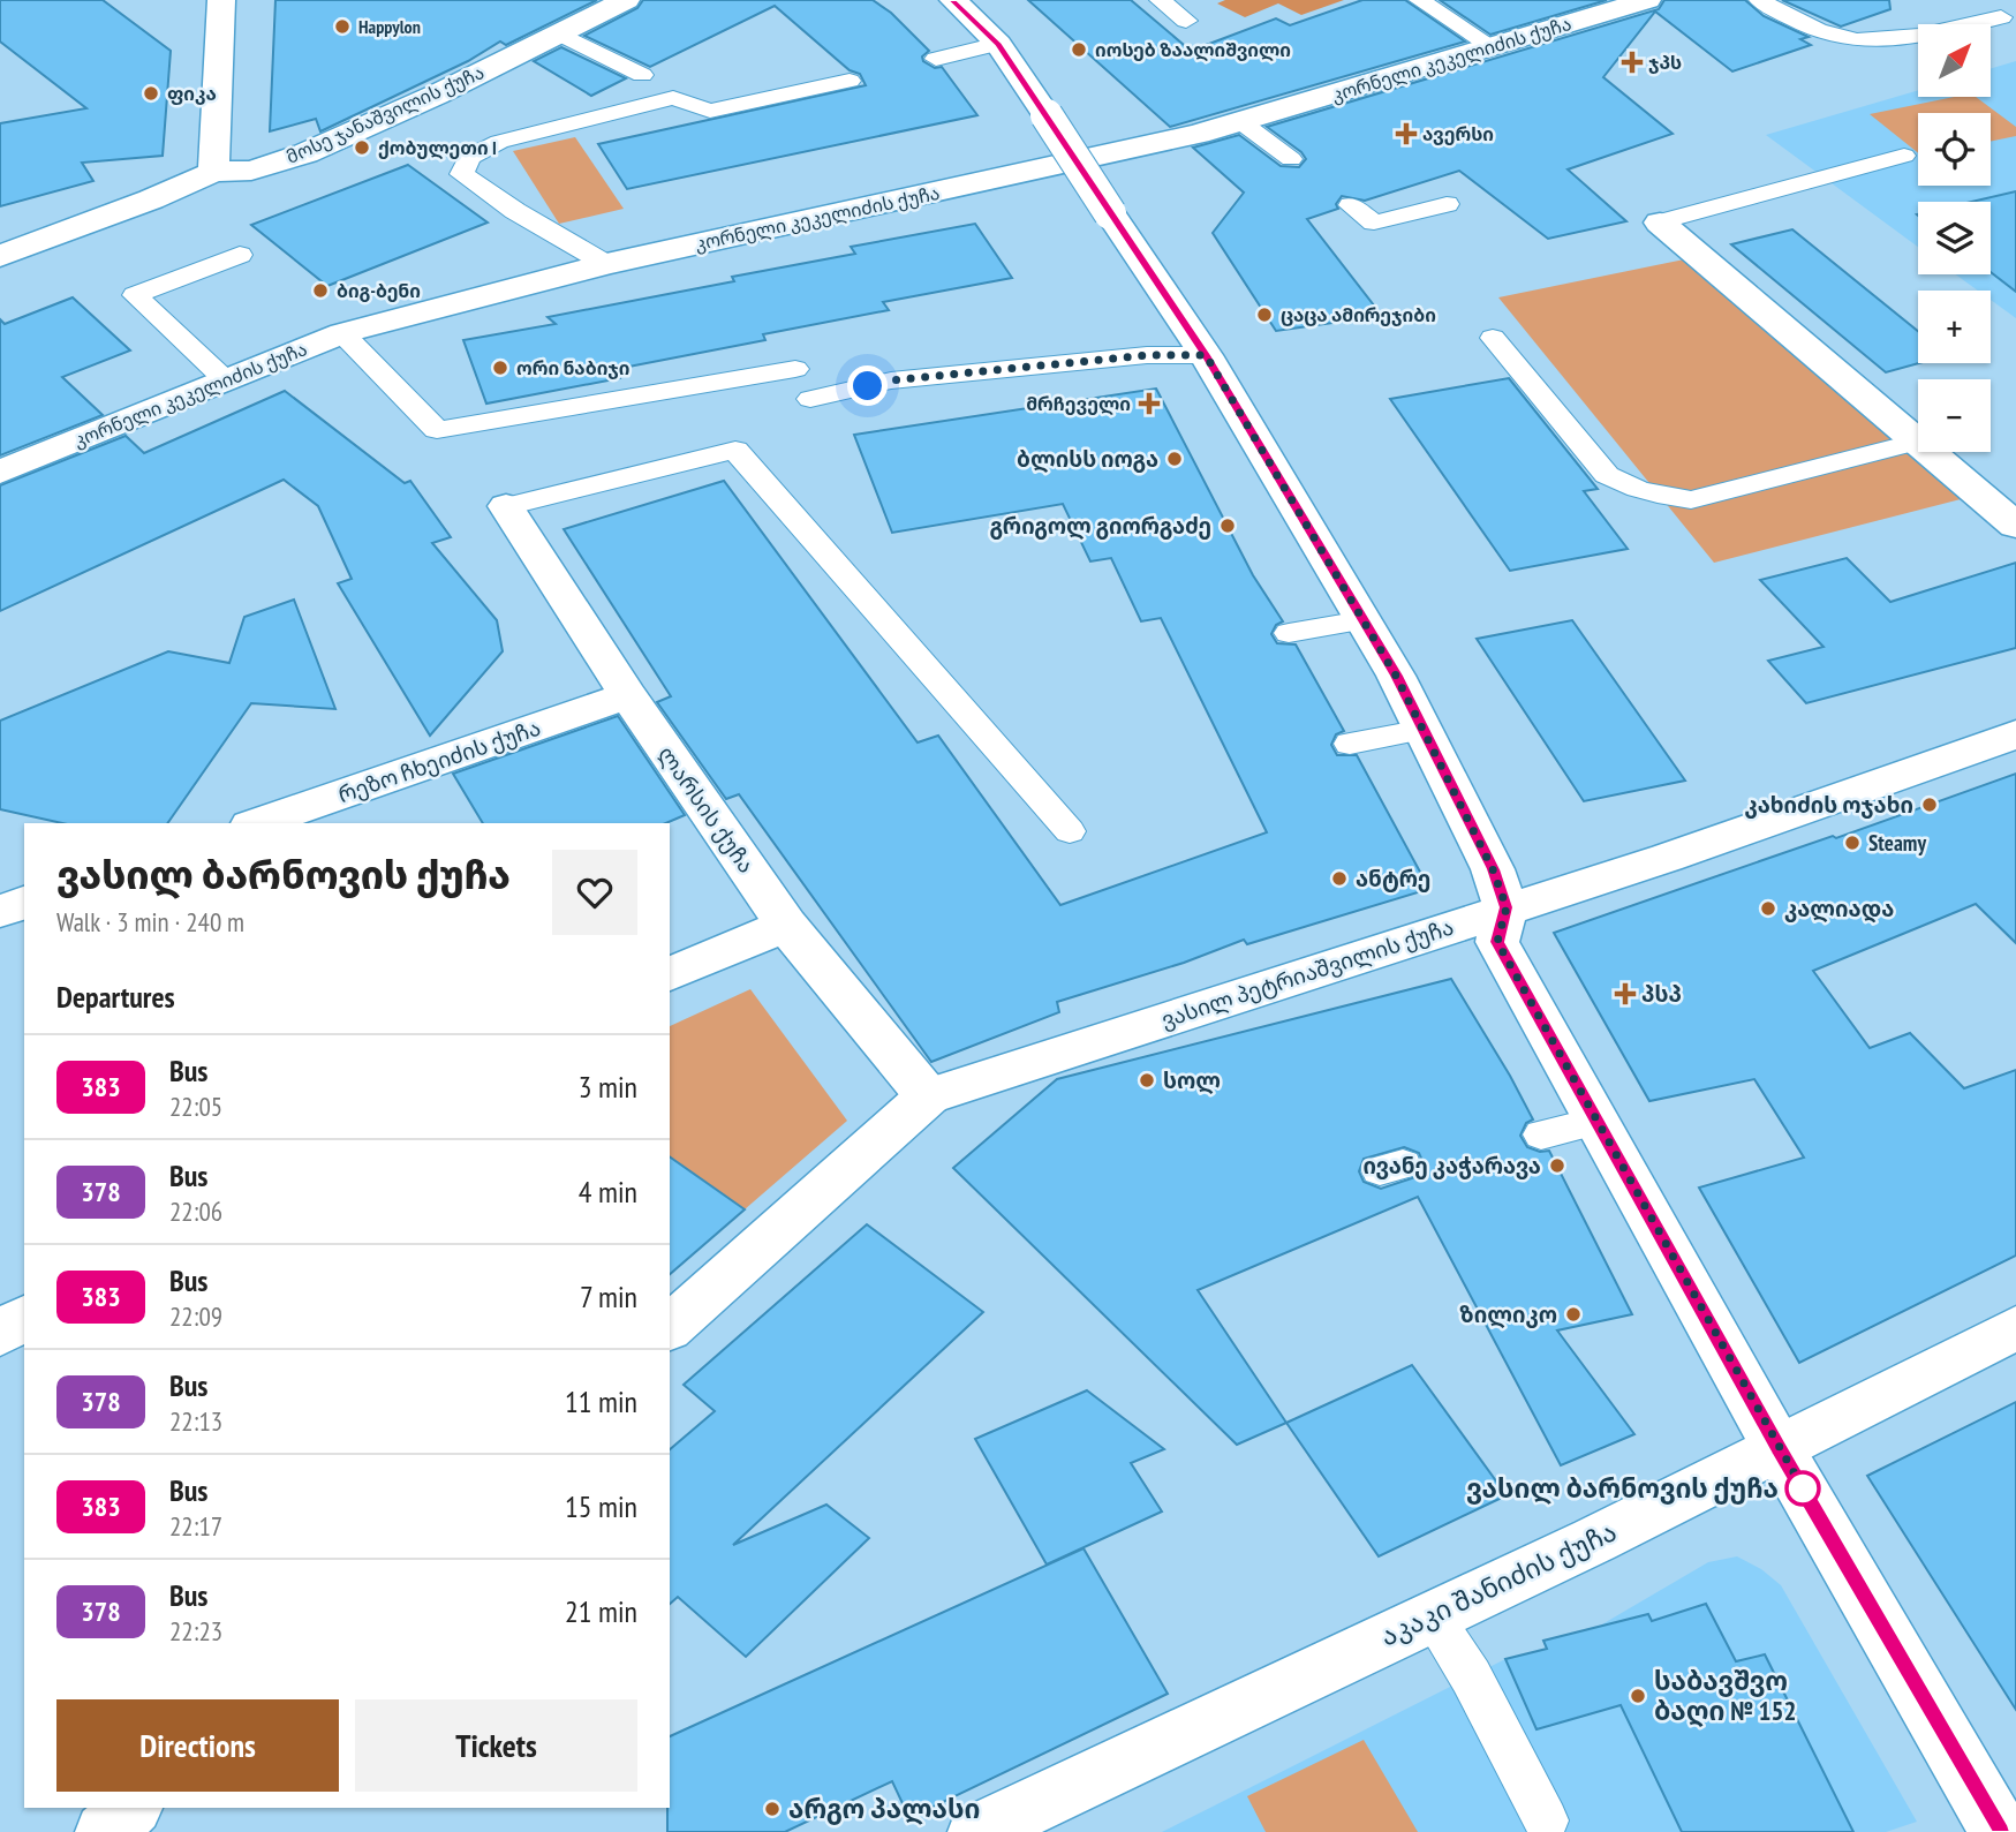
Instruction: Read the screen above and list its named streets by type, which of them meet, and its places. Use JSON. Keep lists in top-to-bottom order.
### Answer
{
  "streets": {
    "street": [
      "კორნელი კეკელიძის ქუჩა",
      "მოსე ჯანაშვილის ქუჩა",
      "რეზო ჩხეიძის ქუჩა",
      "ლარსის ქუჩა",
      "ვასილ პეტრიაშვილის ქუჩა",
      "აკაკი შანიძის ქუჩა"
    ]
  },
  "crossings": [
    ["რეზო ჩხეიძის ქუჩა", "ლარსის ქუჩა"],
    ["ლარსის ქუჩა", "ვასილ პეტრიაშვილის ქუჩა"]
  ],
  "places": {
    "other": [
      "Happylon",
      "იოსებ ზაალიშვილი",
      "ფიკა",
      "ქობულეთი I",
      "ბიგ-ბენი",
      "ცაცა ამირეჯიბი",
      "ორი ნაბიჯი",
      "ბლისს იოგა",
      "გრიგოლ გიორგაძე",
      "კახიძის ოჯახი",
      "Steamy",
      "ანტრე",
      "კალიადა",
      "სოლ",
      "ივანე კაჭარავა",
      "ზილიკო",
      "ვასილ ბარნოვის ქუჩა",
      "საბავშვო ბაღი № 152",
      "არგო პალასი"
    ],
    "health": [
      "ჯპს",
      "ავერსი",
      "მრჩეველი",
      "პსპ"
    ]
  },
  "lines": ["bus line 383"],
  "north": "top right",
  "page": {
    "map_buttons": ["+", "−"],
    "heading": [
      ["ვასილ ბარნოვის ქუჩა", "Walk · 3 min · 240 m"],
      "Departures"
    ],
    "list": [
      {
        "mark": "383",
        "name": "Bus",
        "note": "22:05",
        "value": "3 min"
      },
      {
        "mark": "378",
        "name": "Bus",
        "note": "22:06",
        "value": "4 min"
      },
      {
        "mark": "383",
        "name": "Bus",
        "note": "22:09",
        "value": "7 min"
      },
      {
        "mark": "378",
        "name": "Bus",
        "note": "22:13",
        "value": "11 min"
      },
      {
        "mark": "383",
        "name": "Bus",
        "note": "22:17",
        "value": "15 min"
      },
      {
        "mark": "378",
        "name": "Bus",
        "note": "22:23",
        "value": "21 min"
      }
    ],
    "buttons": ["Directions", "Tickets"]
  }
}
